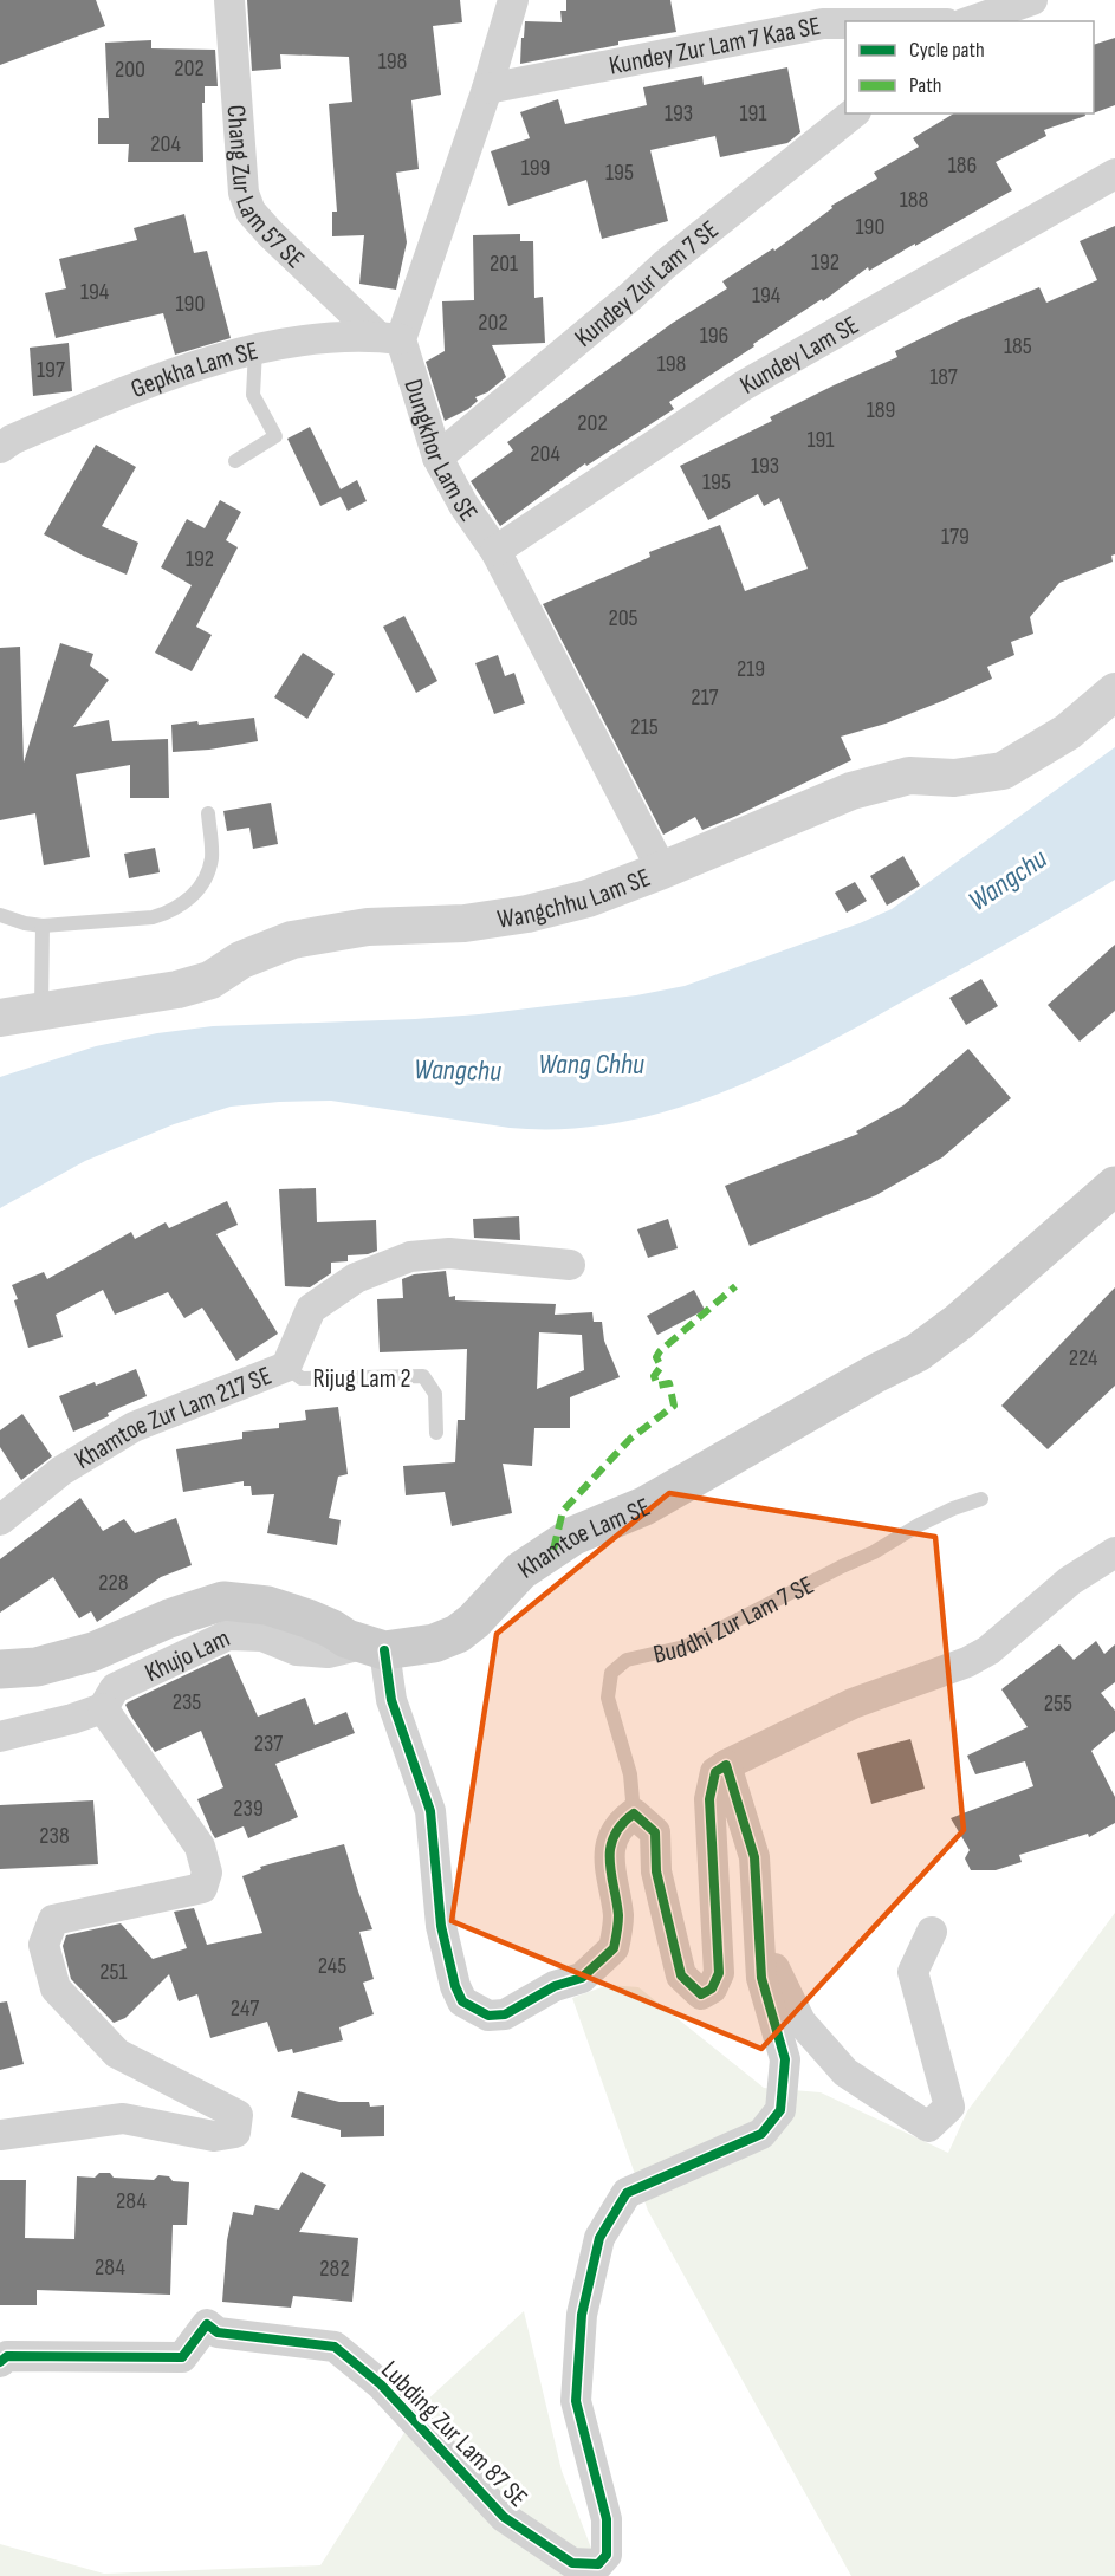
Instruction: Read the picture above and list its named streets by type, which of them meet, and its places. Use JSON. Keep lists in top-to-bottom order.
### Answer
{
  "streets": {
    "main road": ["Khamtoe Lam SE"],
    "street": [
      "Kundey Zur Lam 7 Kaa SE",
      "Chang Zur Lam 57 SE",
      "Kundey Zur Lam 7 SE",
      "Kundey Lam SE",
      "Gepkha Lam SE",
      "Dungkhor Lam SE",
      "Wangchhu Lam SE",
      "Khamtoe Zur Lam 217 SE",
      "Khujo Lam",
      "Lubding Zur Lam 87 SE"
    ],
    "lane": ["Rijug Lam 2", "Buddhi Zur Lam 7 SE"]
  },
  "crossings": [
    ["Chang Zur Lam 57 SE", "Gepkha Lam SE"],
    ["Chang Zur Lam 57 SE", "Dungkhor Lam SE"],
    ["Kundey Zur Lam 7 SE", "Dungkhor Lam SE"],
    ["Kundey Lam SE", "Dungkhor Lam SE"],
    ["Gepkha Lam SE", "Dungkhor Lam SE"],
    ["Dungkhor Lam SE", "Wangchhu Lam SE"],
    ["Rijug Lam 2", "Khamtoe Zur Lam 217 SE"],
    ["Khamtoe Lam SE", "Khujo Lam"]
  ],
  "water": ["Wangchu", "Wang Chhu"],
  "house_numbers": [
    "198",
    "202",
    "200",
    "193",
    "191",
    "204",
    "186",
    "199",
    "195",
    "188",
    "190",
    "192",
    "201",
    "194",
    "194",
    "190",
    "202",
    "196",
    "185",
    "198",
    "197",
    "187",
    "189",
    "202",
    "191",
    "204",
    "193",
    "195",
    "179",
    "192",
    "205",
    "219",
    "217",
    "215",
    "224",
    "228",
    "235",
    "255",
    "237",
    "239",
    "238",
    "245",
    "251",
    "247",
    "284",
    "284",
    "282"
  ],
  "legend": ["Cycle path", "Path"]
}
